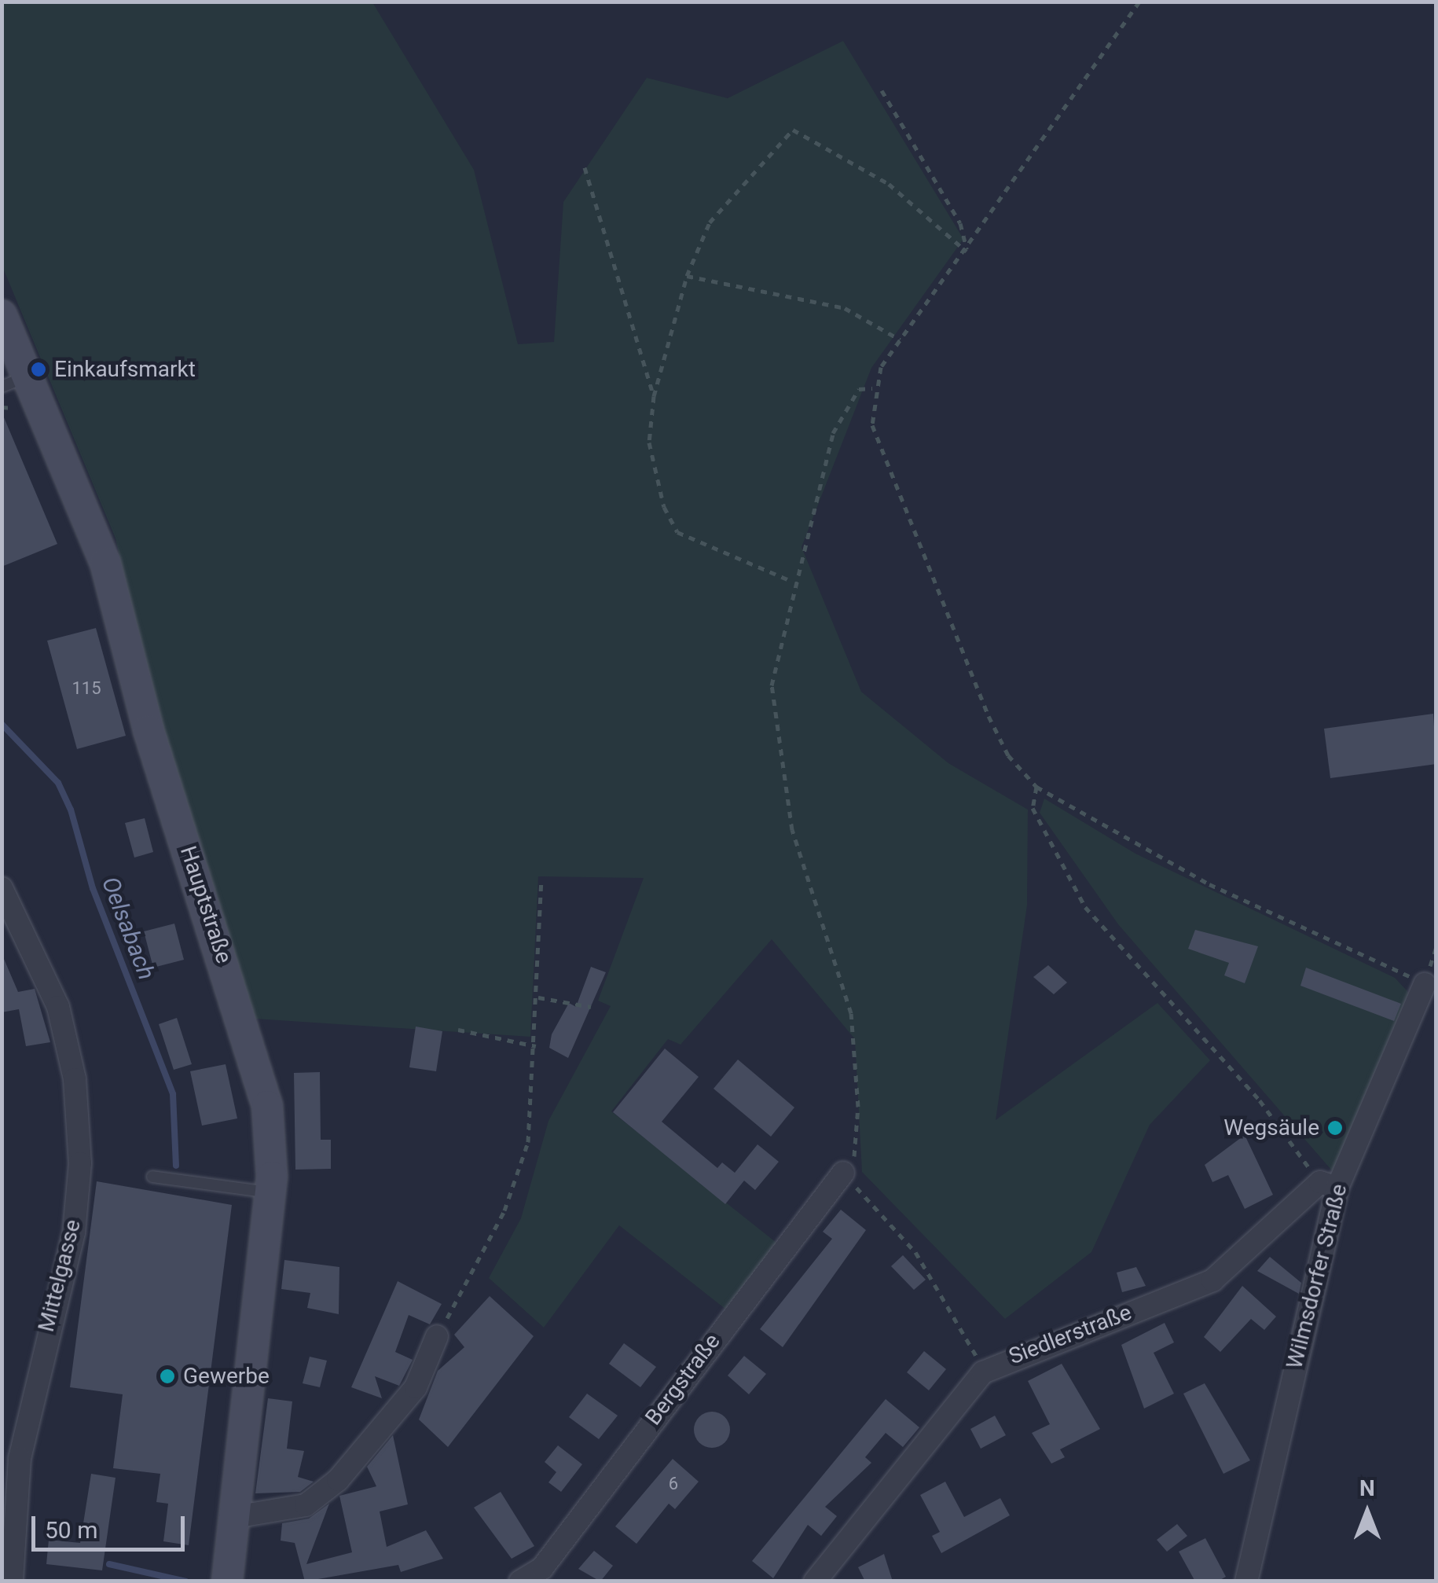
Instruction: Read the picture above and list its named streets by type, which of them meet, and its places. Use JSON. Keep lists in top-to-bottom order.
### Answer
{
  "streets": {
    "main road": ["Hauptstraße"],
    "street": [
      "Mittelgasse",
      "Wilmsdorfer Straße",
      "Siedlerstraße",
      "Bergstraße"
    ]
  },
  "crossings": [
    ["Wilmsdorfer Straße", "Siedlerstraße"]
  ],
  "water": ["Oelsabach"],
  "places": ["Einkaufsmarkt", "Wegsäule", "Gewerbe"],
  "house_numbers": ["115", "6"],
  "scale_bar": "50 m",
  "north": "top"
}
